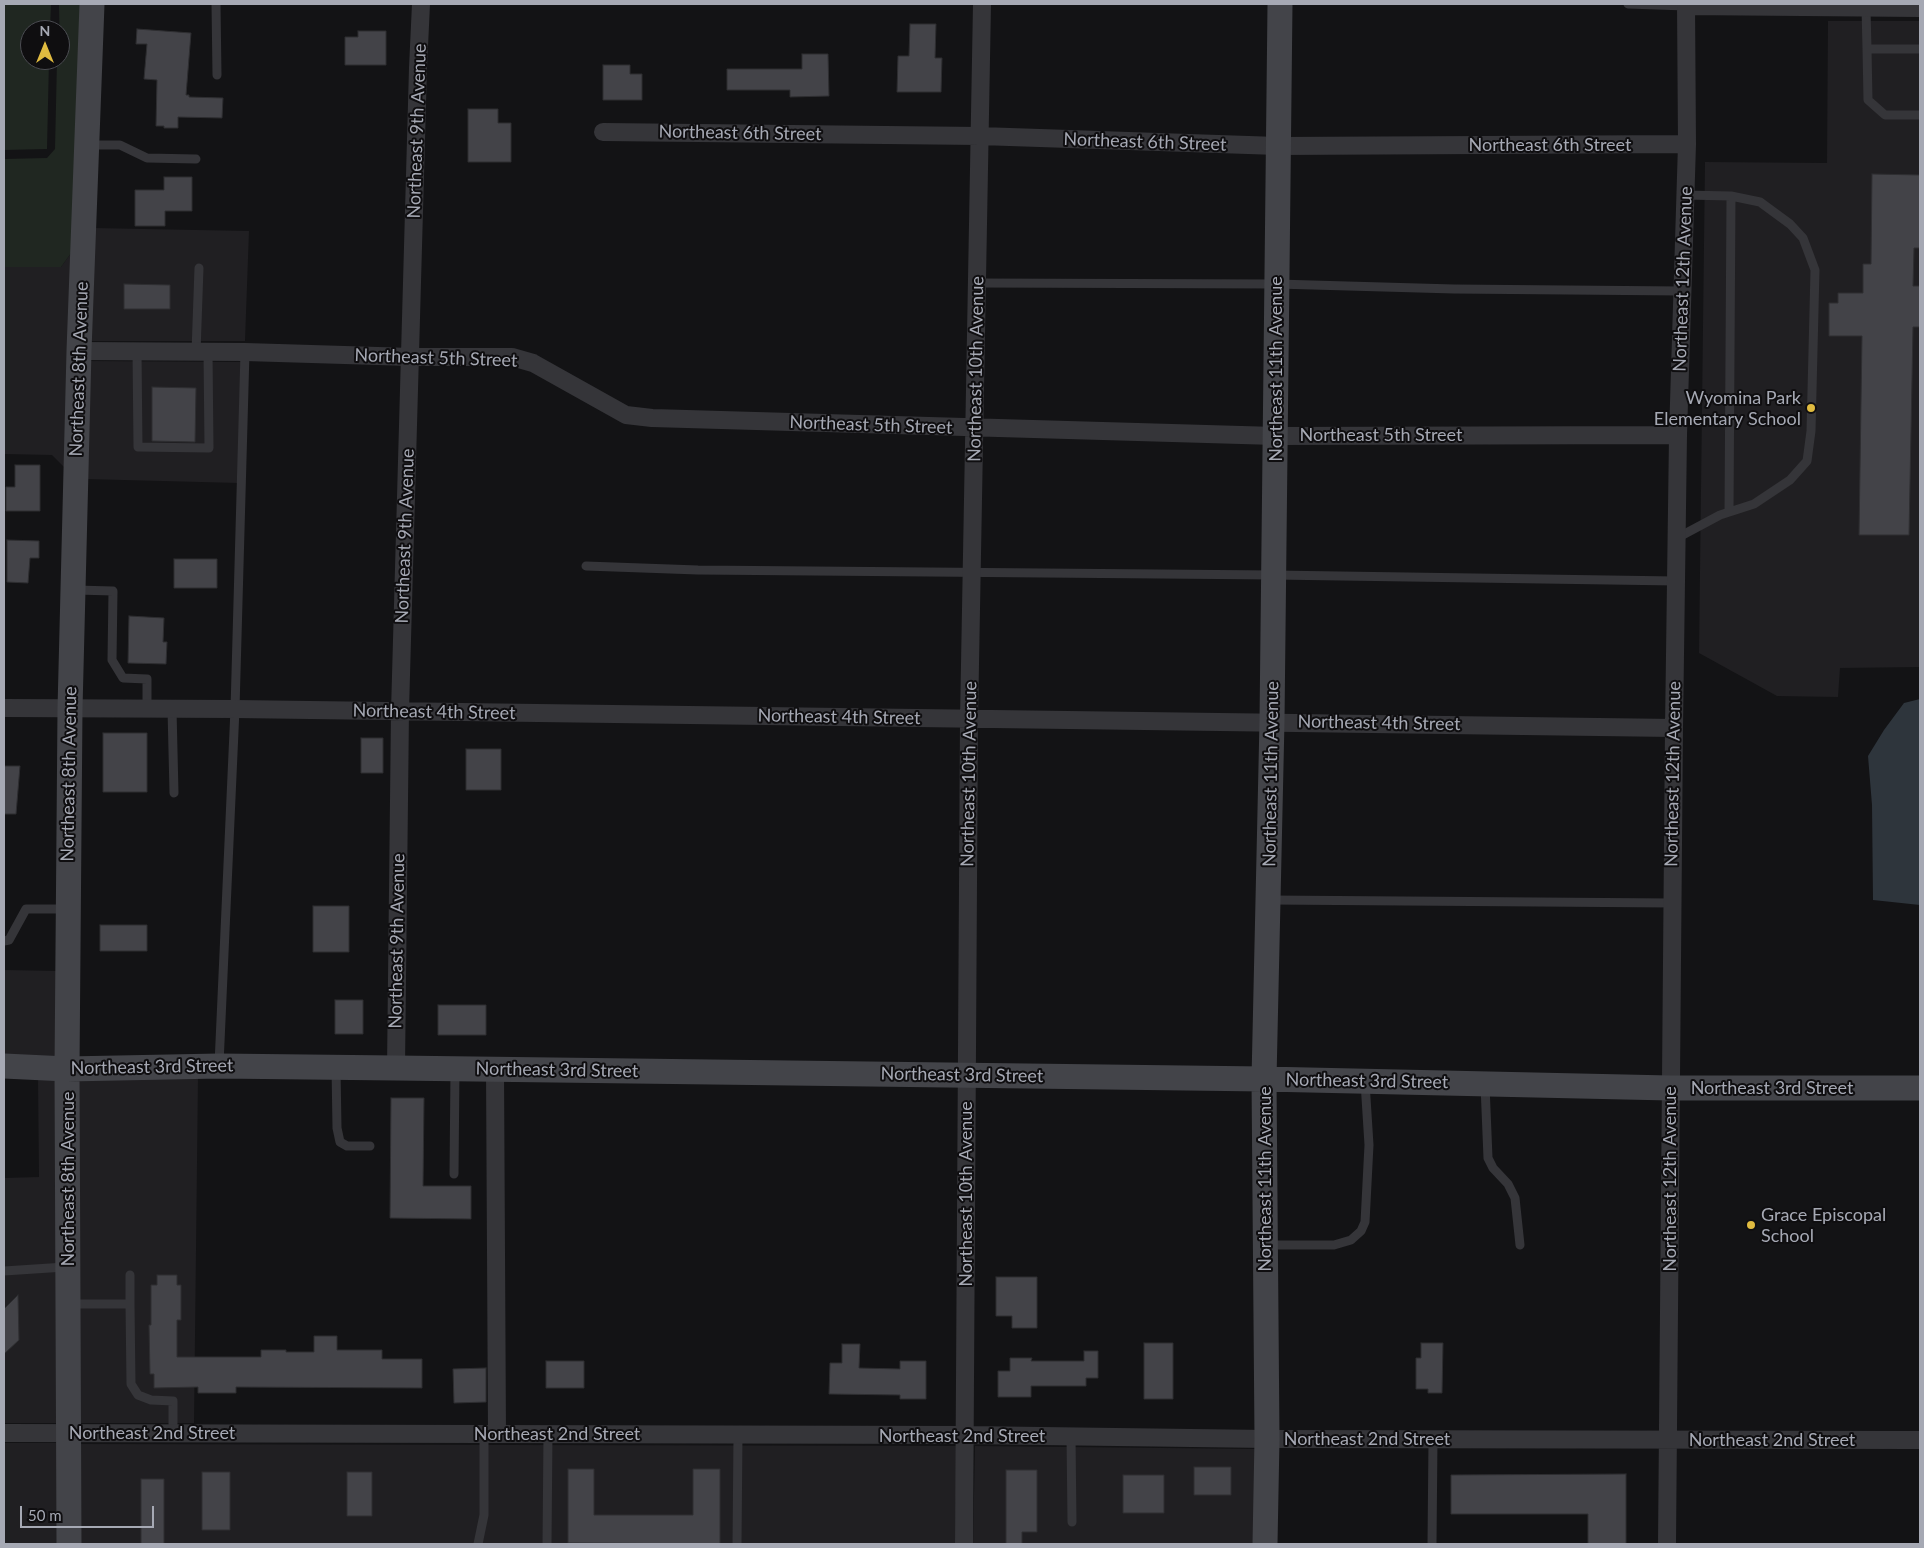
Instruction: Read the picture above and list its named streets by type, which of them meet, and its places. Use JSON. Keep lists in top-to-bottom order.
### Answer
{
  "streets": {
    "street": [
      "Northeast 9th Avenue",
      "Northeast 6th Street",
      "Northeast 12th Avenue",
      "Northeast 5th Street",
      "Northeast 8th Avenue",
      "Northeast 10th Avenue",
      "Northeast 11th Avenue",
      "Northeast 4th Street",
      "Northeast 3rd Street",
      "Northeast 2nd Street"
    ]
  },
  "crossings": [
    ["Northeast 9th Avenue", "Northeast 5th Street"],
    ["Northeast 9th Avenue", "Northeast 4th Street"],
    ["Northeast 9th Avenue", "Northeast 3rd Street"],
    ["Northeast 6th Street", "Northeast 12th Avenue"],
    ["Northeast 6th Street", "Northeast 10th Avenue"],
    ["Northeast 6th Street", "Northeast 11th Avenue"],
    ["Northeast 12th Avenue", "Northeast 5th Street"],
    ["Northeast 12th Avenue", "Northeast 4th Street"],
    ["Northeast 12th Avenue", "Northeast 3rd Street"],
    ["Northeast 12th Avenue", "Northeast 2nd Street"],
    ["Northeast 5th Street", "Northeast 8th Avenue"],
    ["Northeast 5th Street", "Northeast 10th Avenue"],
    ["Northeast 5th Street", "Northeast 11th Avenue"],
    ["Northeast 8th Avenue", "Northeast 4th Street"],
    ["Northeast 8th Avenue", "Northeast 3rd Street"],
    ["Northeast 8th Avenue", "Northeast 2nd Street"],
    ["Northeast 10th Avenue", "Northeast 4th Street"],
    ["Northeast 10th Avenue", "Northeast 3rd Street"],
    ["Northeast 10th Avenue", "Northeast 2nd Street"],
    ["Northeast 11th Avenue", "Northeast 4th Street"],
    ["Northeast 11th Avenue", "Northeast 3rd Street"],
    ["Northeast 11th Avenue", "Northeast 2nd Street"]
  ],
  "places": ["Wyomina Park Elementary School", "Grace Episcopal School"],
  "scale_bar": "50 m",
  "north": "top"
}
